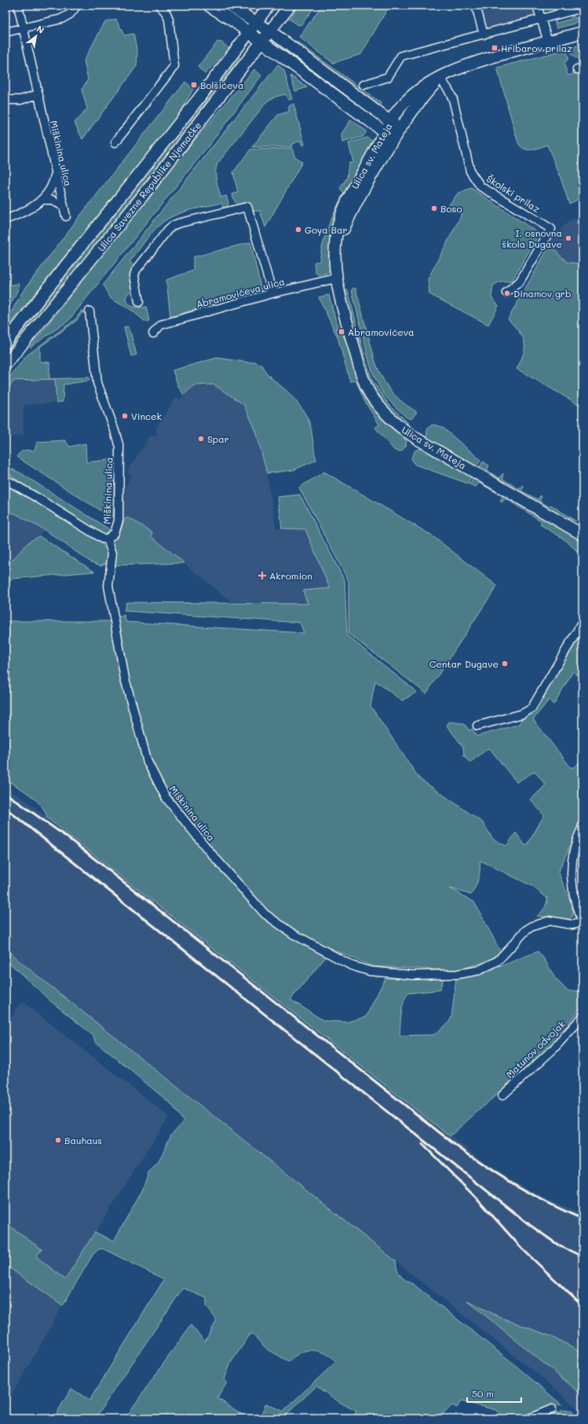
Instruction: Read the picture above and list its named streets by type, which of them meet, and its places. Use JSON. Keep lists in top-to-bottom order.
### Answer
{
  "streets": {
    "street": [
      "Miškinina ulica",
      "Ulica sv. Mateja",
      "Ulica Savezne Republike Njemačke",
      "Školski prilaz",
      "Abramovićeva ulica",
      "Matunov odvojak"
    ]
  },
  "crossings": [
    ["Ulica sv. Mateja", "Školski prilaz"],
    ["Ulica sv. Mateja", "Abramovićeva ulica"]
  ],
  "places": {
    "transit": ["Hribarov prilaz", "Bolšićeva", "Abramovićeva"],
    "other": [
      "Boso",
      "Goya Bar",
      "I. osnovna škola Dugave",
      "Dinamov grb",
      "Vincek",
      "Spar",
      "Centar Dugave",
      "Bauhaus"
    ],
    "health": ["Akromion"]
  },
  "scale_bar": "50 m",
  "north": "top right"
}
